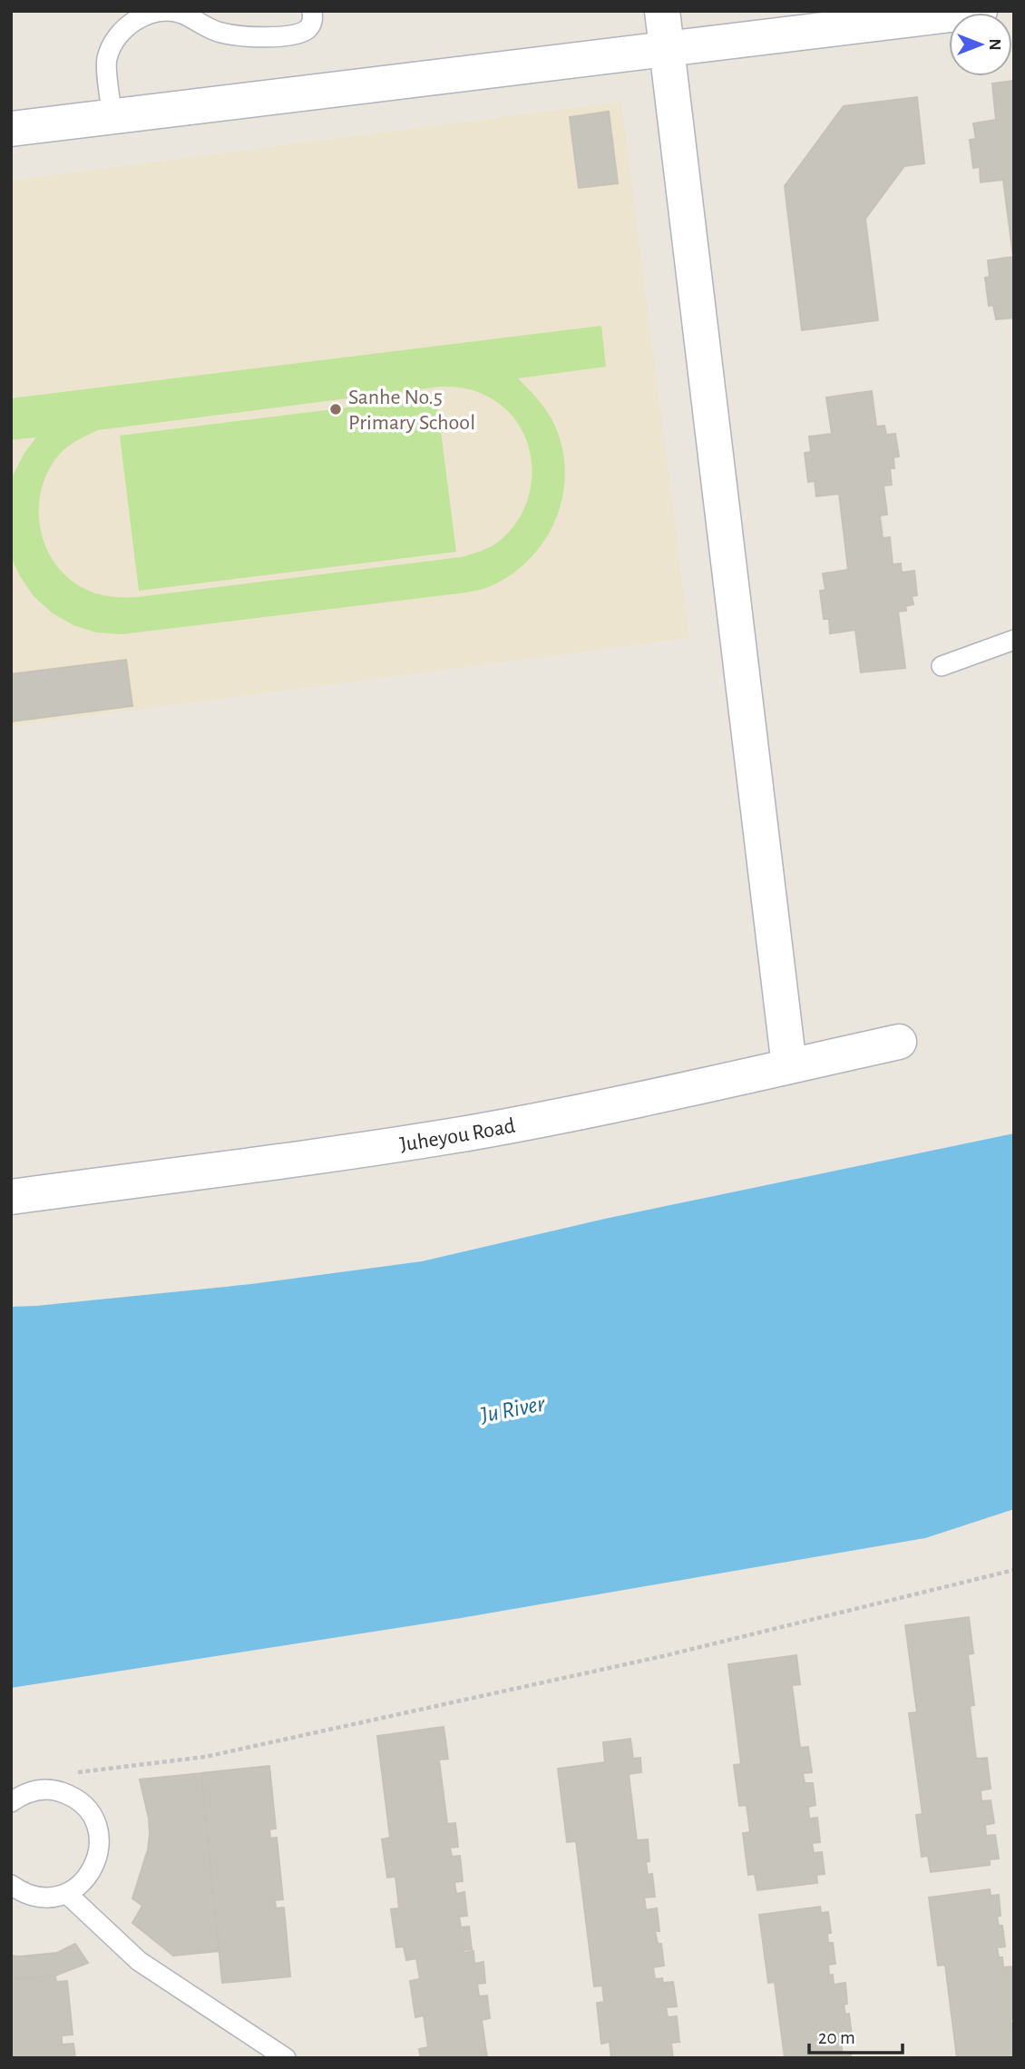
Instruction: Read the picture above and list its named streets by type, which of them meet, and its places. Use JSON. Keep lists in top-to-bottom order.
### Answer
{
  "streets": {
    "street": ["Juheyou Road"]
  },
  "water": ["Ju River"],
  "places": ["Sanhe No.5 Primary School"],
  "scale_bar": "20 m",
  "north": "right"
}
